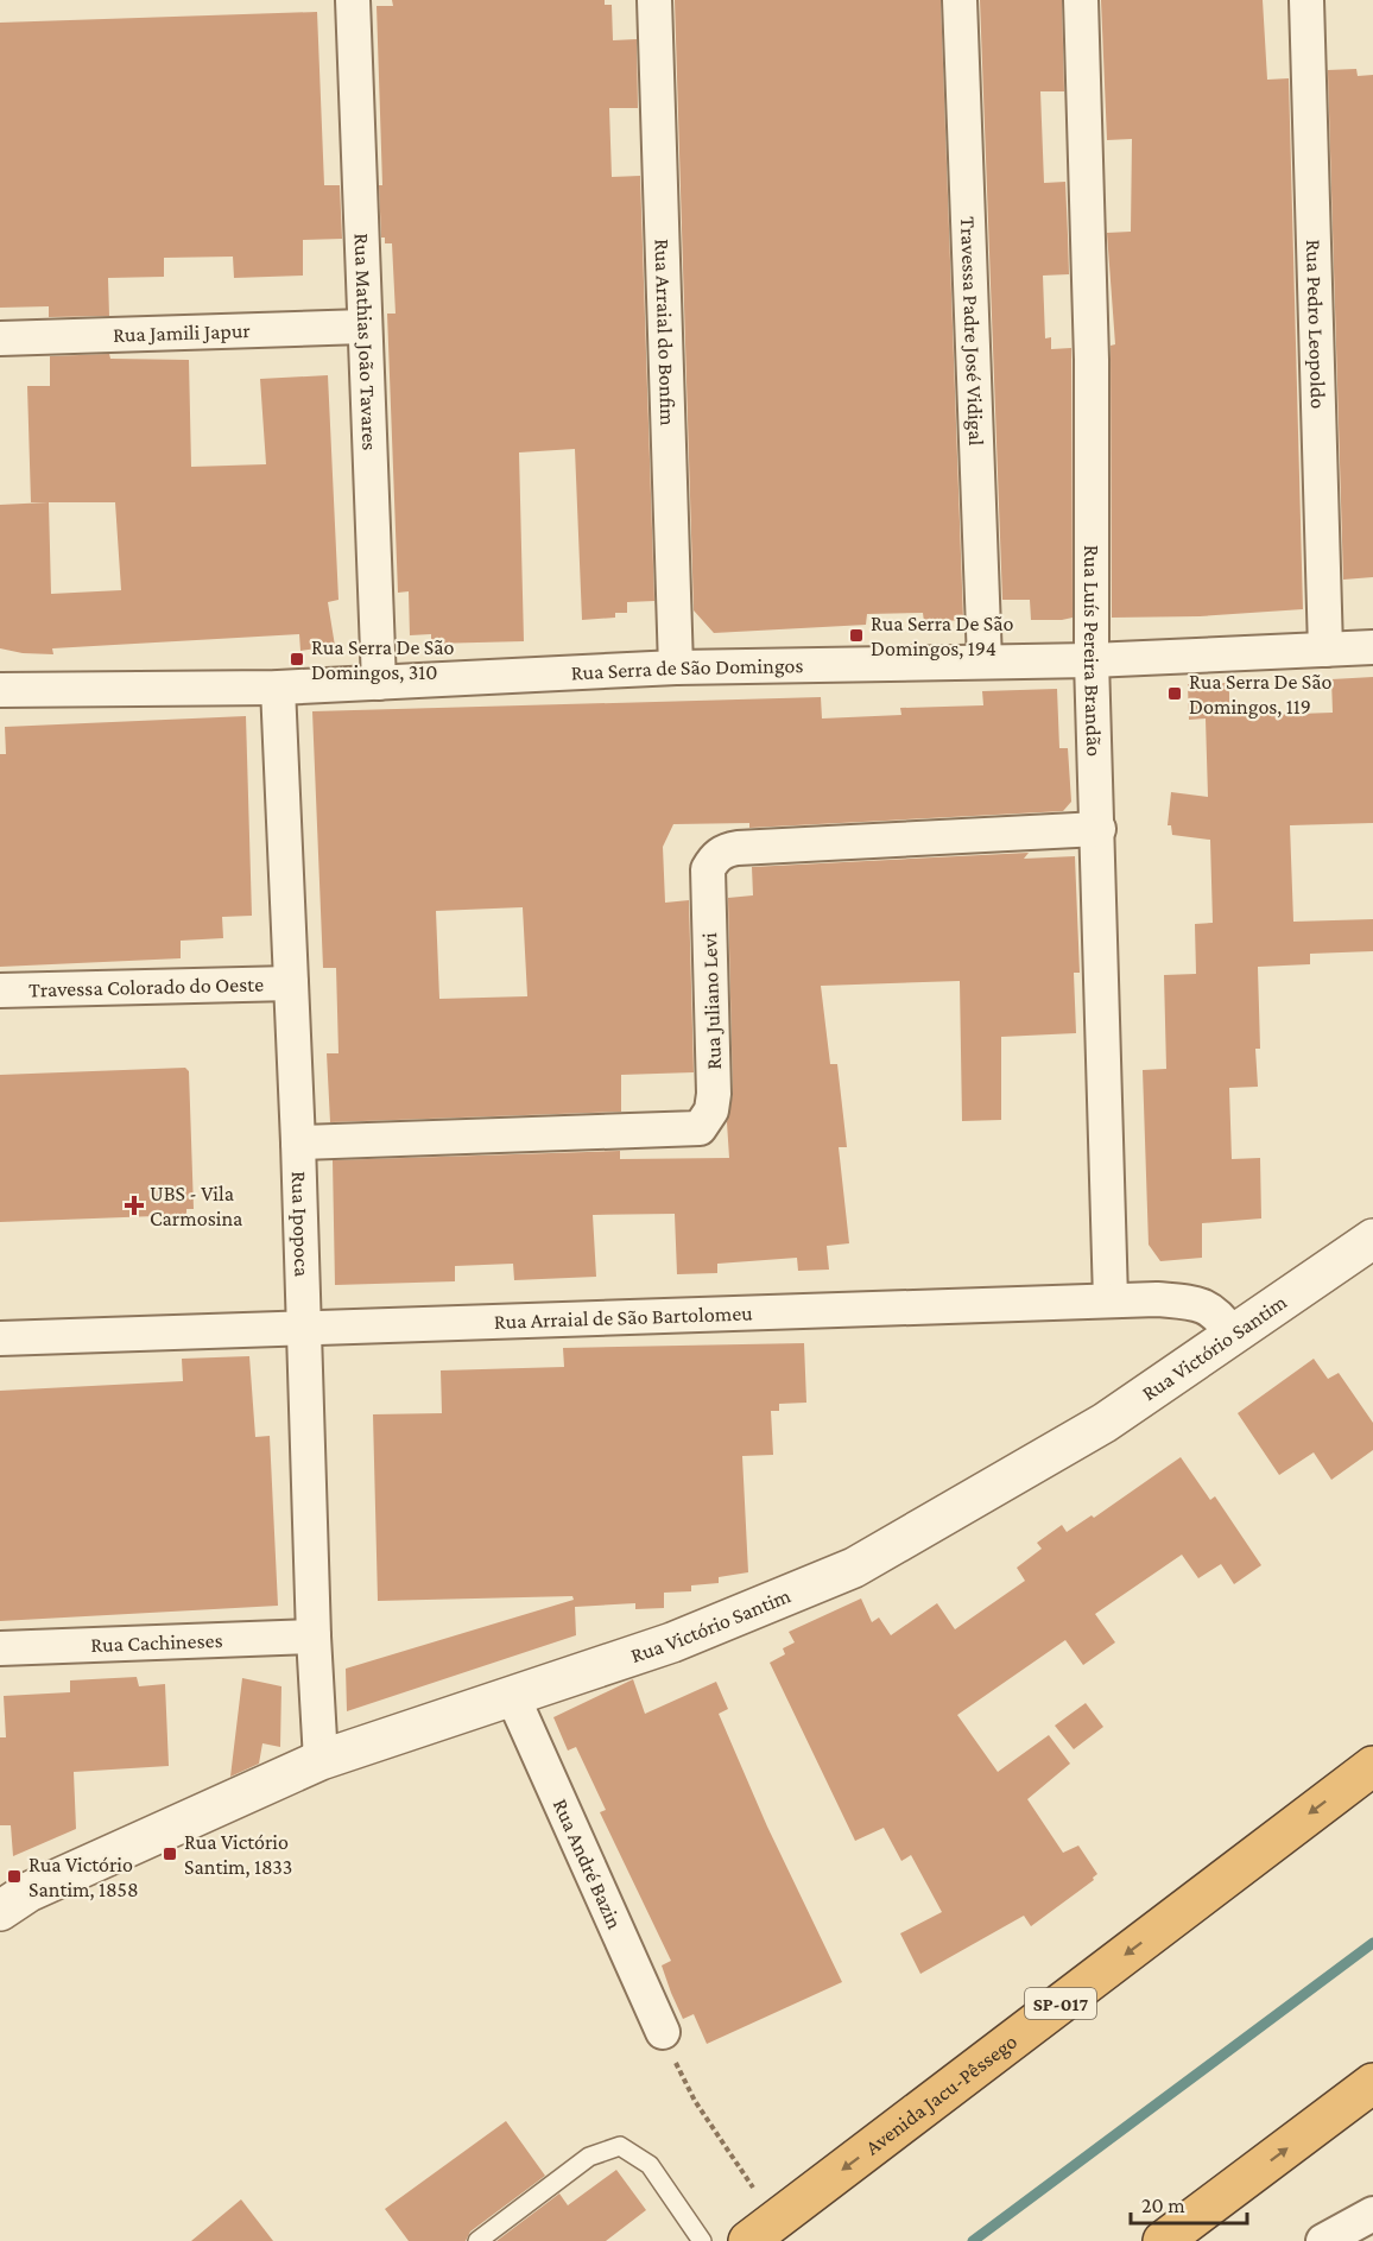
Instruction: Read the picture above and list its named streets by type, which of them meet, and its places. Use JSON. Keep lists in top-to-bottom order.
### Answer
{
  "streets": {
    "highway": ["SP-017", "Avenida Jacu-Pêssego"],
    "street": [
      "Rua Pedro Leopoldo",
      "Travessa Padre José Vidigal",
      "Rua Jamili Japur",
      "Rua Arraial do Bonfim",
      "Rua Mathias João Tavares",
      "Rua Luís Pereira Brandão",
      "Rua Serra de São Domingos",
      "Travessa Colorado do Oeste",
      "Rua Juliano Levi",
      "Rua Ipopoca",
      "Rua Arraial de São Bartolomeu",
      "Rua Victório Santim",
      "Rua Cachineses",
      "Rua André Bazin"
    ]
  },
  "crossings": [
    ["Rua Pedro Leopoldo", "Rua Serra de São Domingos"],
    ["Travessa Padre José Vidigal", "Rua Serra de São Domingos"],
    ["Rua Jamili Japur", "Rua Mathias João Tavares"],
    ["Rua Arraial do Bonfim", "Rua Serra de São Domingos"],
    ["Rua Mathias João Tavares", "Rua Serra de São Domingos"],
    ["Rua Luís Pereira Brandão", "Rua Serra de São Domingos"],
    ["Rua Luís Pereira Brandão", "Rua Juliano Levi"],
    ["Rua Luís Pereira Brandão", "Rua Arraial de São Bartolomeu"],
    ["Rua Serra de São Domingos", "Rua Ipopoca"],
    ["Travessa Colorado do Oeste", "Rua Ipopoca"],
    ["Rua Juliano Levi", "Rua Ipopoca"],
    ["Rua Ipopoca", "Rua Arraial de São Bartolomeu"],
    ["Rua Ipopoca", "Rua Victório Santim"],
    ["Rua Ipopoca", "Rua Cachineses"],
    ["Rua Arraial de São Bartolomeu", "Rua Victório Santim"],
    ["Rua Victório Santim", "Rua André Bazin"]
  ],
  "places": {
    "transit": [
      "Rua Serra De São Domingos, 194",
      "Rua Serra De São Domingos, 310",
      "Rua Serra De São Domingos, 119",
      "Rua Victório Santim, 1833",
      "Rua Victório Santim, 1858"
    ],
    "health": ["UBS - Vila Carmosina"]
  },
  "scale_bar": "20 m"
}
